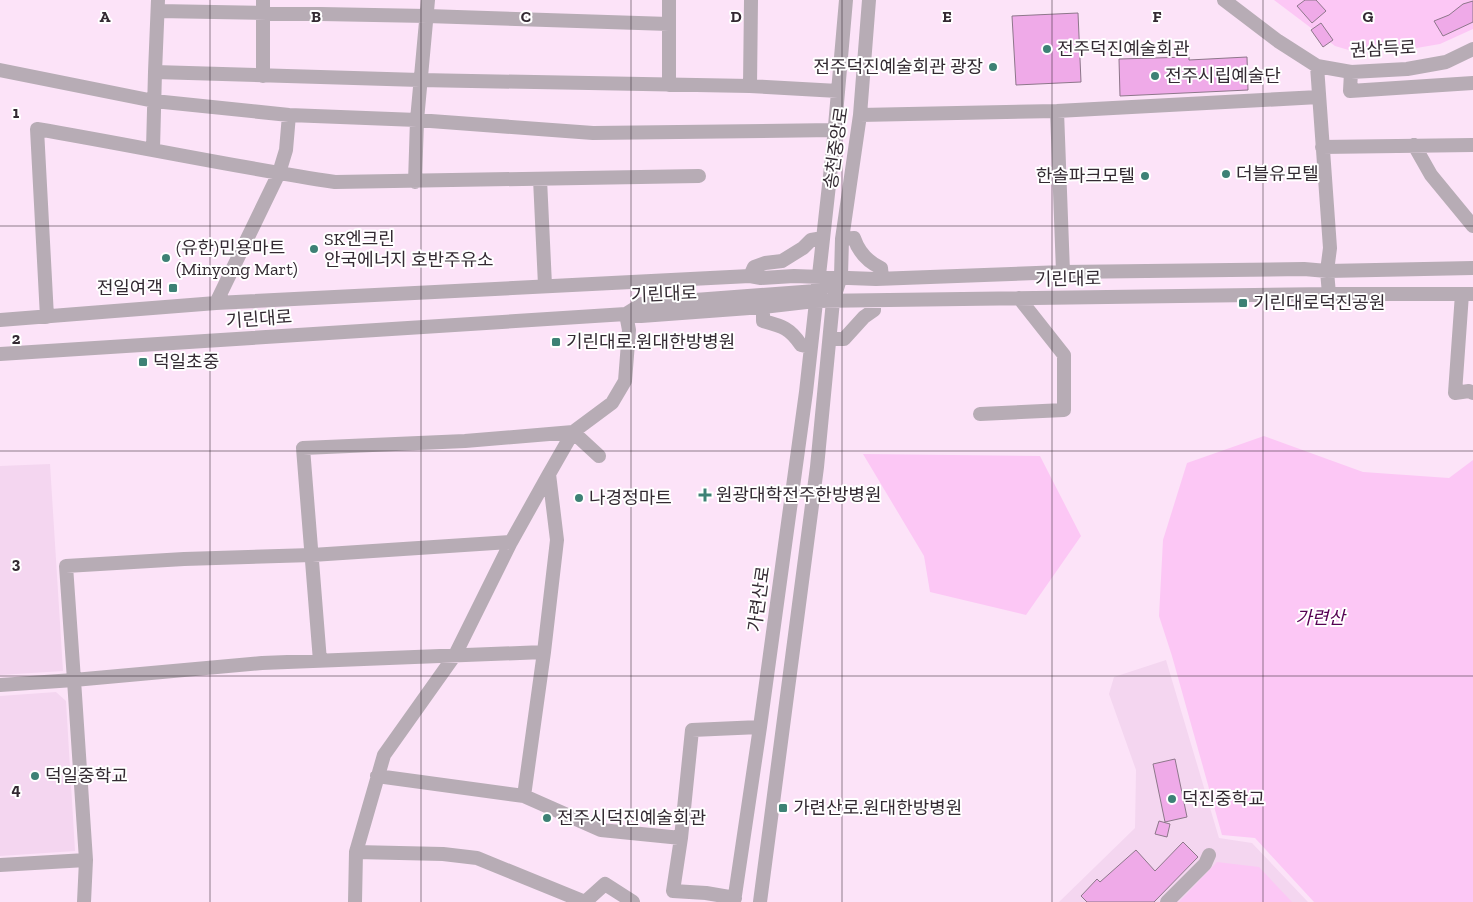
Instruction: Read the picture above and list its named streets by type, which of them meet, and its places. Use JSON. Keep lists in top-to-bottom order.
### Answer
{
  "streets": {
    "street": [
      "권삼득로",
      "송천중앙로",
      "기린대로",
      "가련산로"
    ]
  },
  "crossings": [
    ["송천중앙로", "기린대로"],
    ["송천중앙로", "가련산로"],
    ["기린대로", "가련산로"]
  ],
  "parks": ["가련산"],
  "places": {
    "other": [
      "전주덕진예술회관",
      "전주덕진예술회관 광장",
      "전주시립예술단",
      "더블유모텔",
      "한솔파크모텔",
      "SK엔크린 안국에너지 호반주유소",
      "(유한)민용마트 (Minyong Mart)",
      "나경정마트",
      "덕일중학교",
      "덕진중학교",
      "전주시덕진예술회관"
    ],
    "transit": [
      "전일여객",
      "기린대로덕진공원",
      "기린대로.원대한방병원",
      "덕일초중",
      "가련산로.원대한방병원"
    ],
    "health": ["원광대학전주한방병원"]
  },
  "grid": {
    "columns": [
      "A",
      "B",
      "C",
      "D",
      "E",
      "F",
      "G"
    ],
    "rows": [
      "1",
      "2",
      "3",
      "4"
    ]
  }
}
